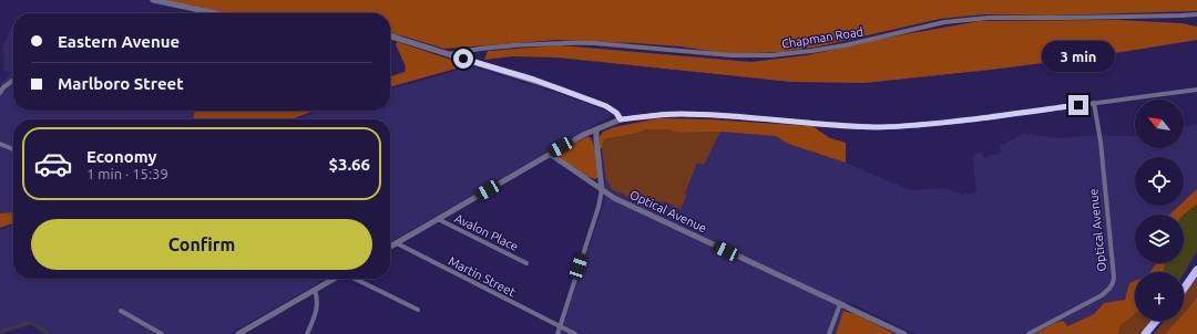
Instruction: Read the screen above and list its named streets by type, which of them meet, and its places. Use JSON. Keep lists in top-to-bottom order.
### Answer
{
  "streets": {
    "street": [
      "Chapman Road",
      "Optical Avenue",
      "Avalon Place",
      "Martin Street"
    ]
  },
  "north": "top left",
  "page": {
    "banner": ["Eastern Avenue", "Marlboro Street"],
    "bubble": "3 min",
    "map_buttons": "+",
    "list": [
      {
        "name": "Economy",
        "note": "1 min · 15:39",
        "value": "$3.66"
      }
    ],
    "buttons": "Confirm"
  }
}
